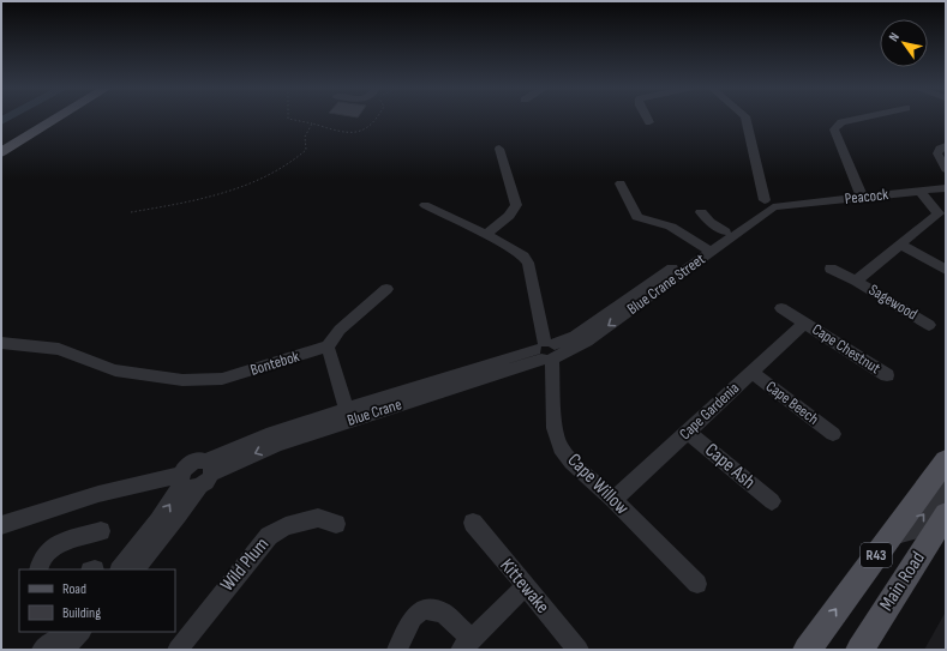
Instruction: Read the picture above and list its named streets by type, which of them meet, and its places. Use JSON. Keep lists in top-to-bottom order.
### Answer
{
  "streets": {
    "main road": ["R43", "Main Road"],
    "street": [
      "Peacock",
      "Blue Crane Street",
      "Sagewood",
      "Cape Chestnut",
      "Bontebok",
      "Cape Beech",
      "Cape Gardenia",
      "Blue Crane",
      "Cape Ash",
      "Cape Willow",
      "Wild Plum",
      "Kittewake"
    ]
  },
  "crossings": [
    ["Peacock", "Blue Crane Street"],
    ["Blue Crane Street", "Blue Crane"],
    ["Blue Crane Street", "Cape Willow"],
    ["Cape Chestnut", "Cape Gardenia"],
    ["Cape Beech", "Cape Gardenia"],
    ["Cape Gardenia", "Cape Ash"],
    ["Cape Gardenia", "Cape Willow"],
    ["Blue Crane", "Cape Willow"]
  ],
  "legend": ["Road", "Building"],
  "north": "top left"
}
